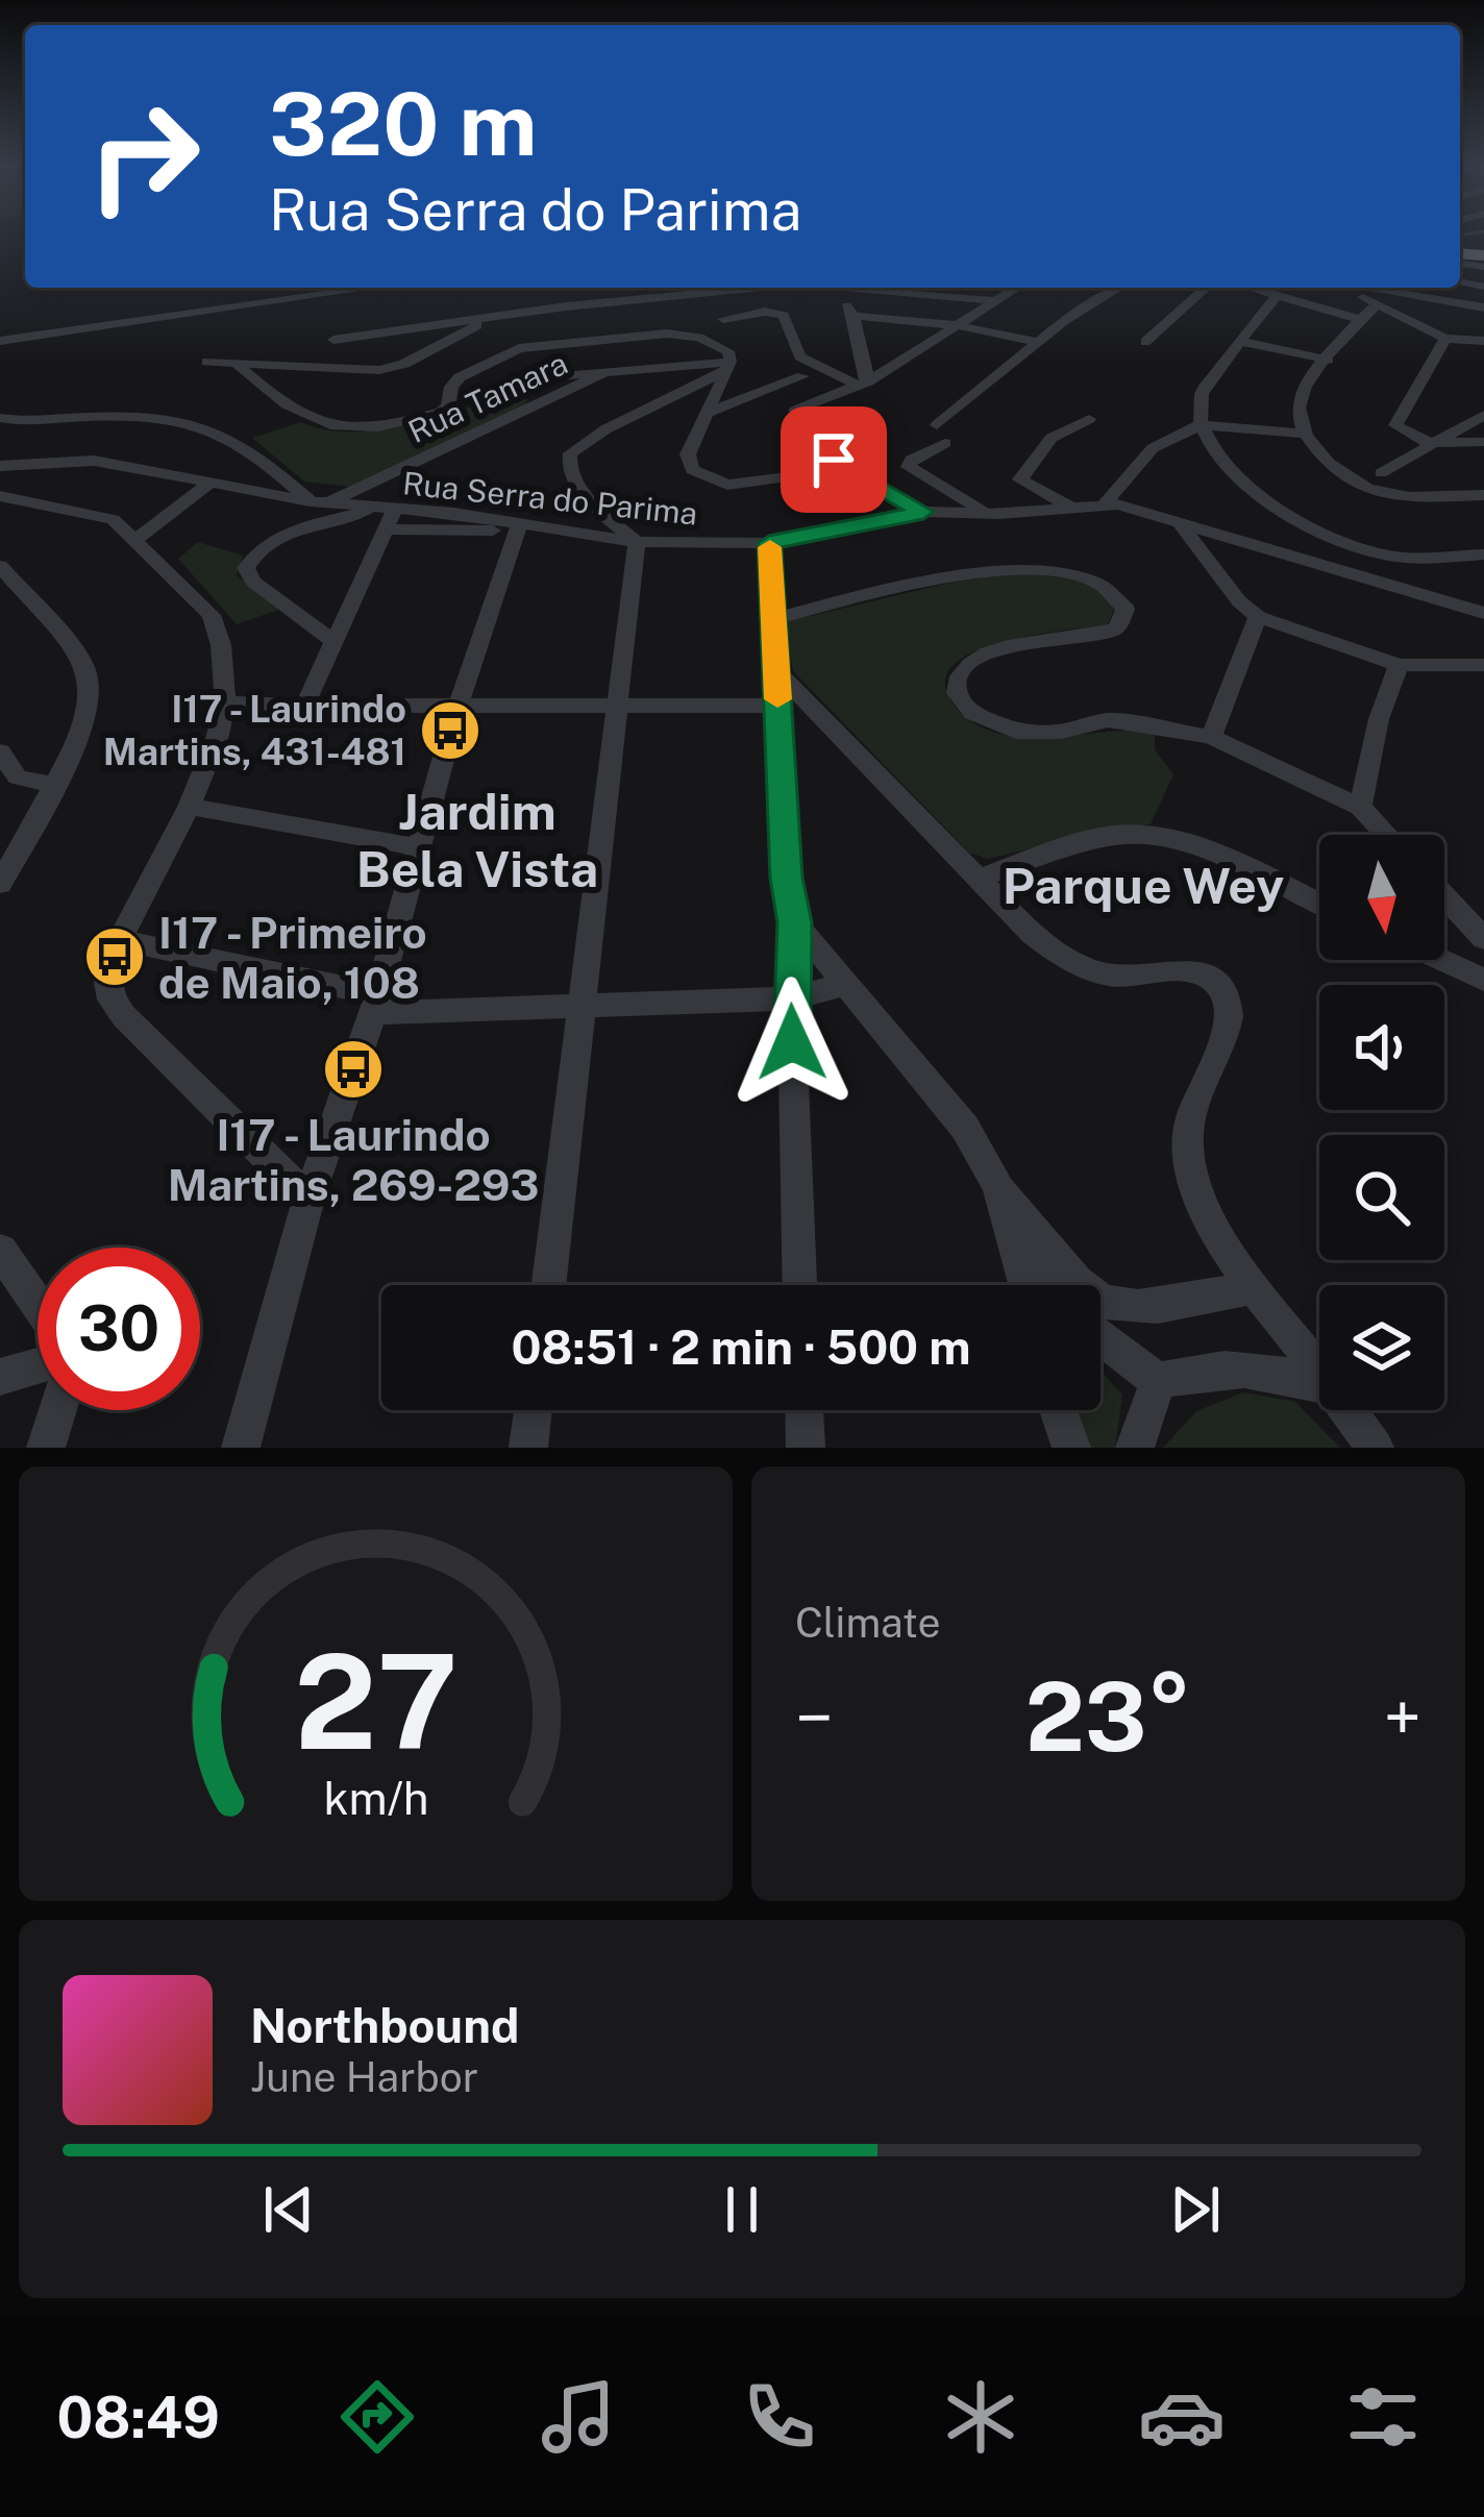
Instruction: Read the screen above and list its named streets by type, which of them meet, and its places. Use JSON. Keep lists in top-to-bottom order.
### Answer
{
  "streets": {
    "street": ["Rua Tamara", "Rua Serra do Parima"]
  },
  "crossings": [
    ["Rua Tamara", "Rua Serra do Parima"]
  ],
  "districts": ["Jardim Bela Vista", "Parque Wey"],
  "places": {
    "bus stop": ["I17 - Laurindo Martins, 431-481", "I17 - Primeiro de Maio, 108", "I17 - Laurindo Martins, 269-293"]
  },
  "north": "bottom",
  "page": {
    "turn": ["320 m", "Rua Serra do Parima"],
    "limit": "30",
    "trip": "08:51 · 2 min · 500 m",
    "tile": "Climate",
    "heat": ["−", "23°", "+"],
    "song": ["Northbound", "June Harbor"],
    "tabs": "08:49",
    "gauge": ["27", "km/h"]
  }
}
